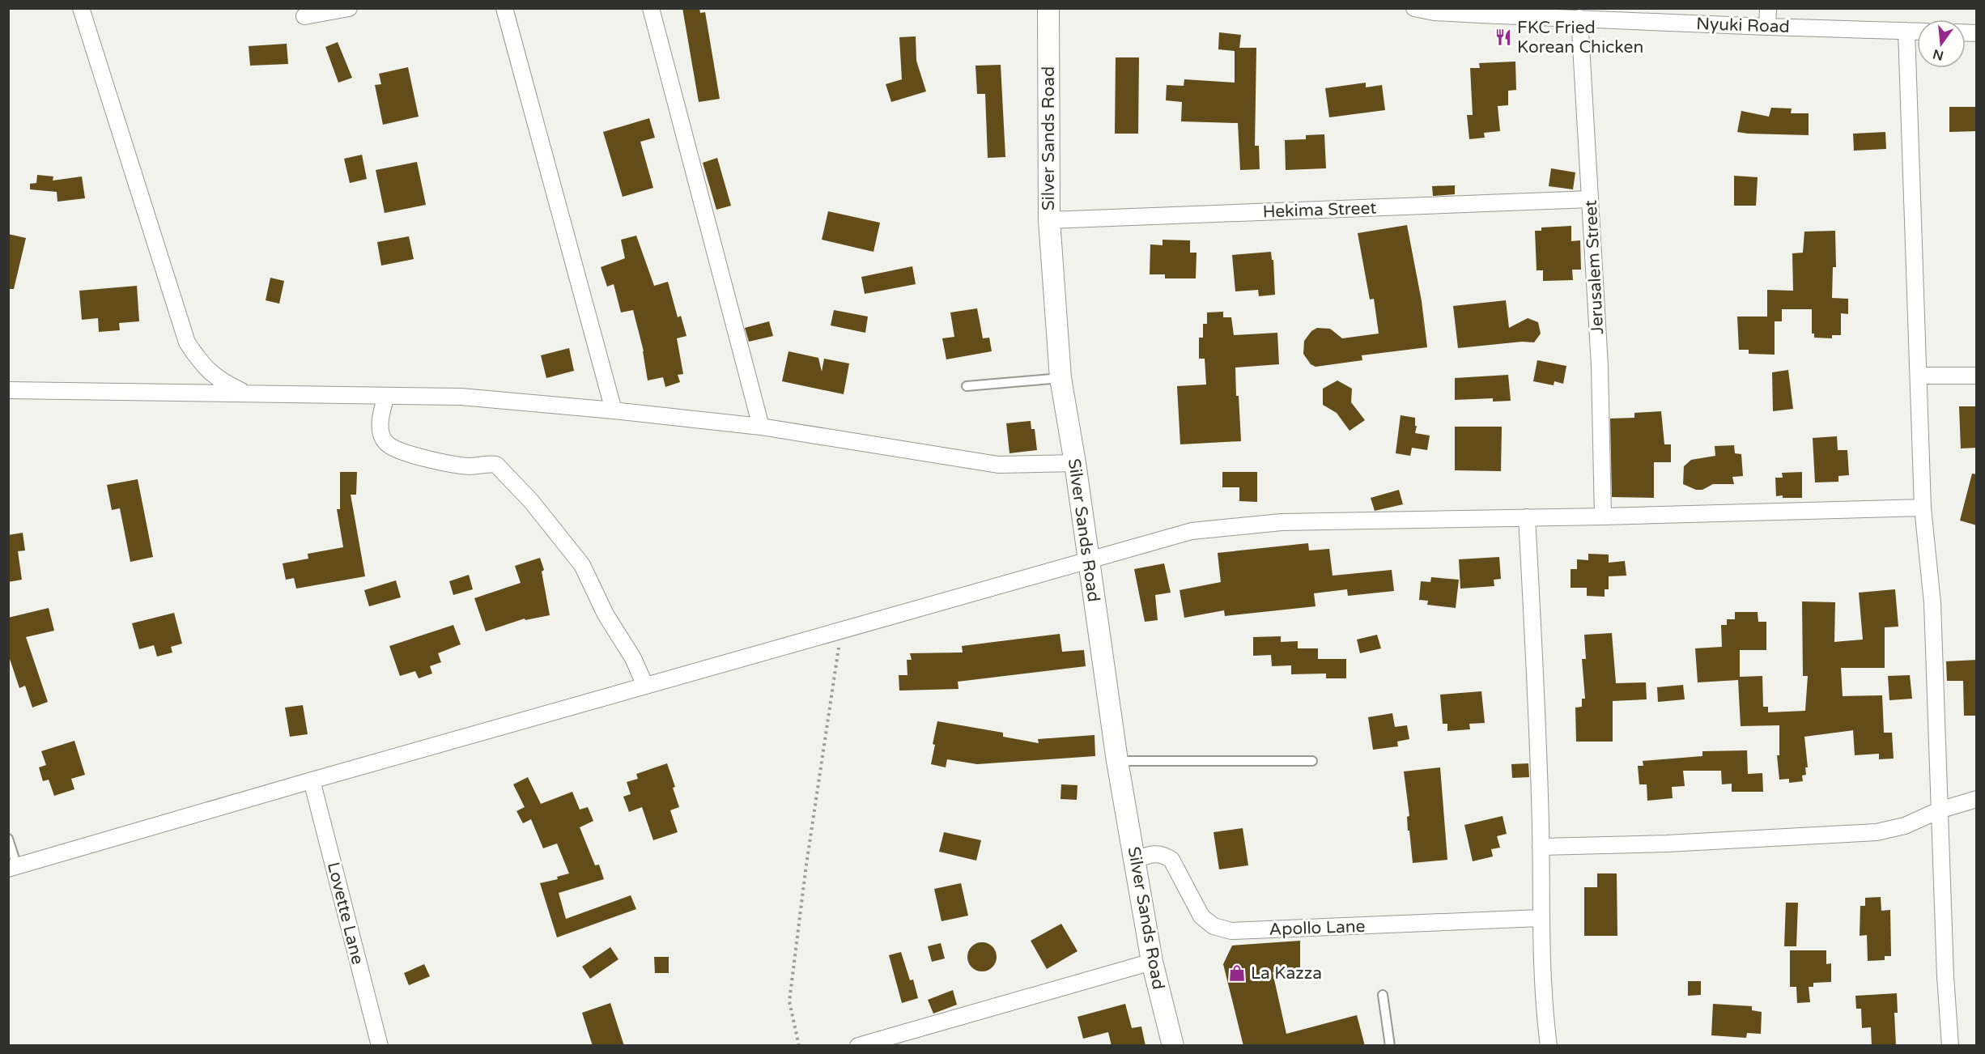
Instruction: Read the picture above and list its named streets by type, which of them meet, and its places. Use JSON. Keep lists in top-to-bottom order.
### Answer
{
  "streets": {
    "street": [
      "Nyuki Road",
      "Silver Sands Road",
      "Hekima Street",
      "Jerusalem Street",
      "Lovette Lane",
      "Apollo Lane"
    ]
  },
  "crossings": [
    ["Nyuki Road", "Jerusalem Street"],
    ["Silver Sands Road", "Hekima Street"],
    ["Silver Sands Road", "Apollo Lane"],
    ["Hekima Street", "Jerusalem Street"]
  ],
  "places": {
    "restaurant": ["FKC Fried Korean Chicken"],
    "shop": ["La Kazza"]
  },
  "north": "bottom"
}
